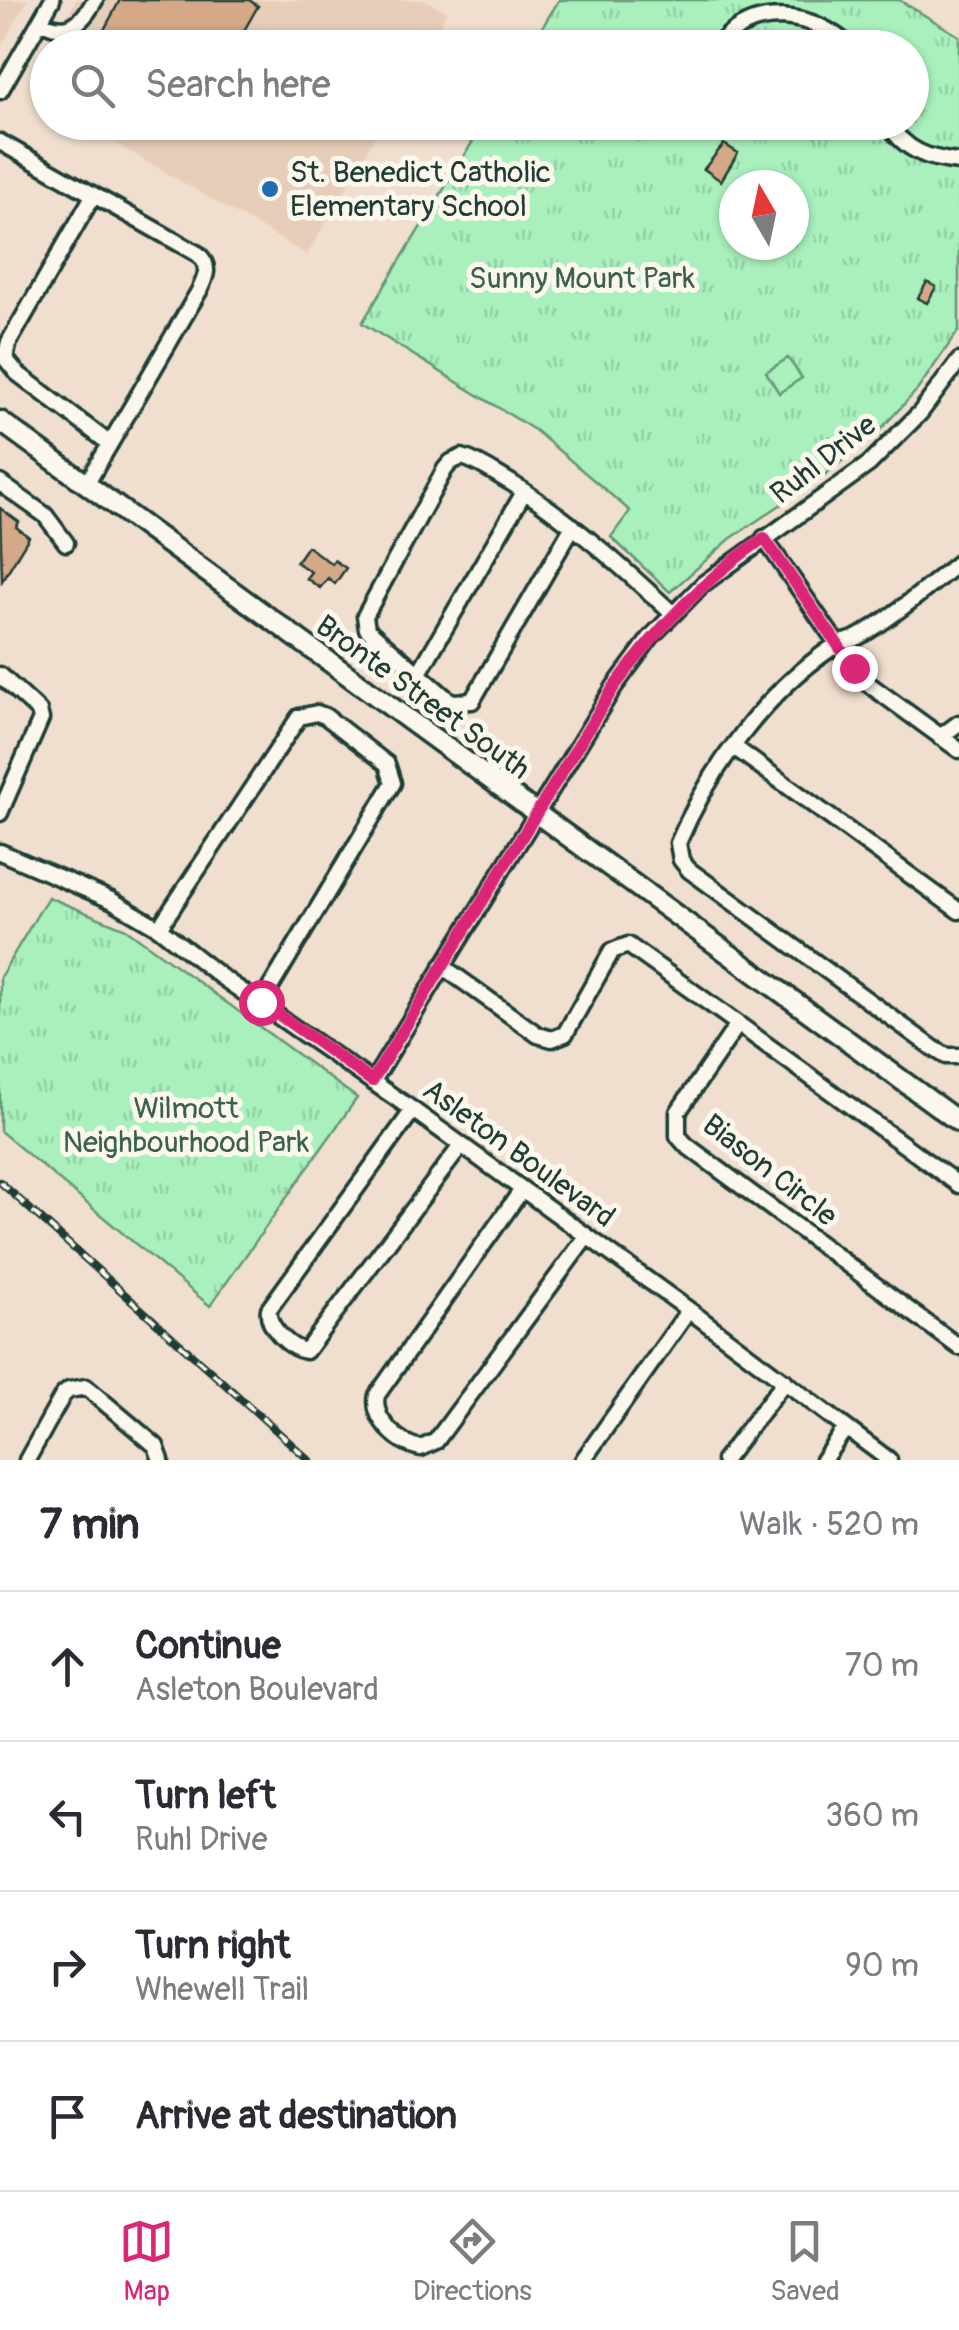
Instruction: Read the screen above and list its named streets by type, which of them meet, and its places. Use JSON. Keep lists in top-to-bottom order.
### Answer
{
  "streets": {
    "main road": ["Bronte Street South"],
    "street": ["Ruhl Drive", "Asleton Boulevard", "Biason Circle"]
  },
  "crossings": [
    ["Ruhl Drive", "Bronte Street South"],
    ["Ruhl Drive", "Asleton Boulevard"]
  ],
  "parks": ["Sunny Mount Park", "Wilmott Neighbourhood Park"],
  "places": ["St. Benedict Catholic Elementary School"],
  "north": "top",
  "page": {
    "search": "Search here",
    "heading": ["7 min", "Walk · 520 m"],
    "list": [
      ["Continue", "Asleton Boulevard", "70 m"],
      ["Turn left", "Ruhl Drive", "360 m"],
      ["Turn right", "Whewell Trail", "90 m"],
      "Arrive at destination"
    ],
    "nav": ["Map", "Directions", "Saved"]
  }
}
